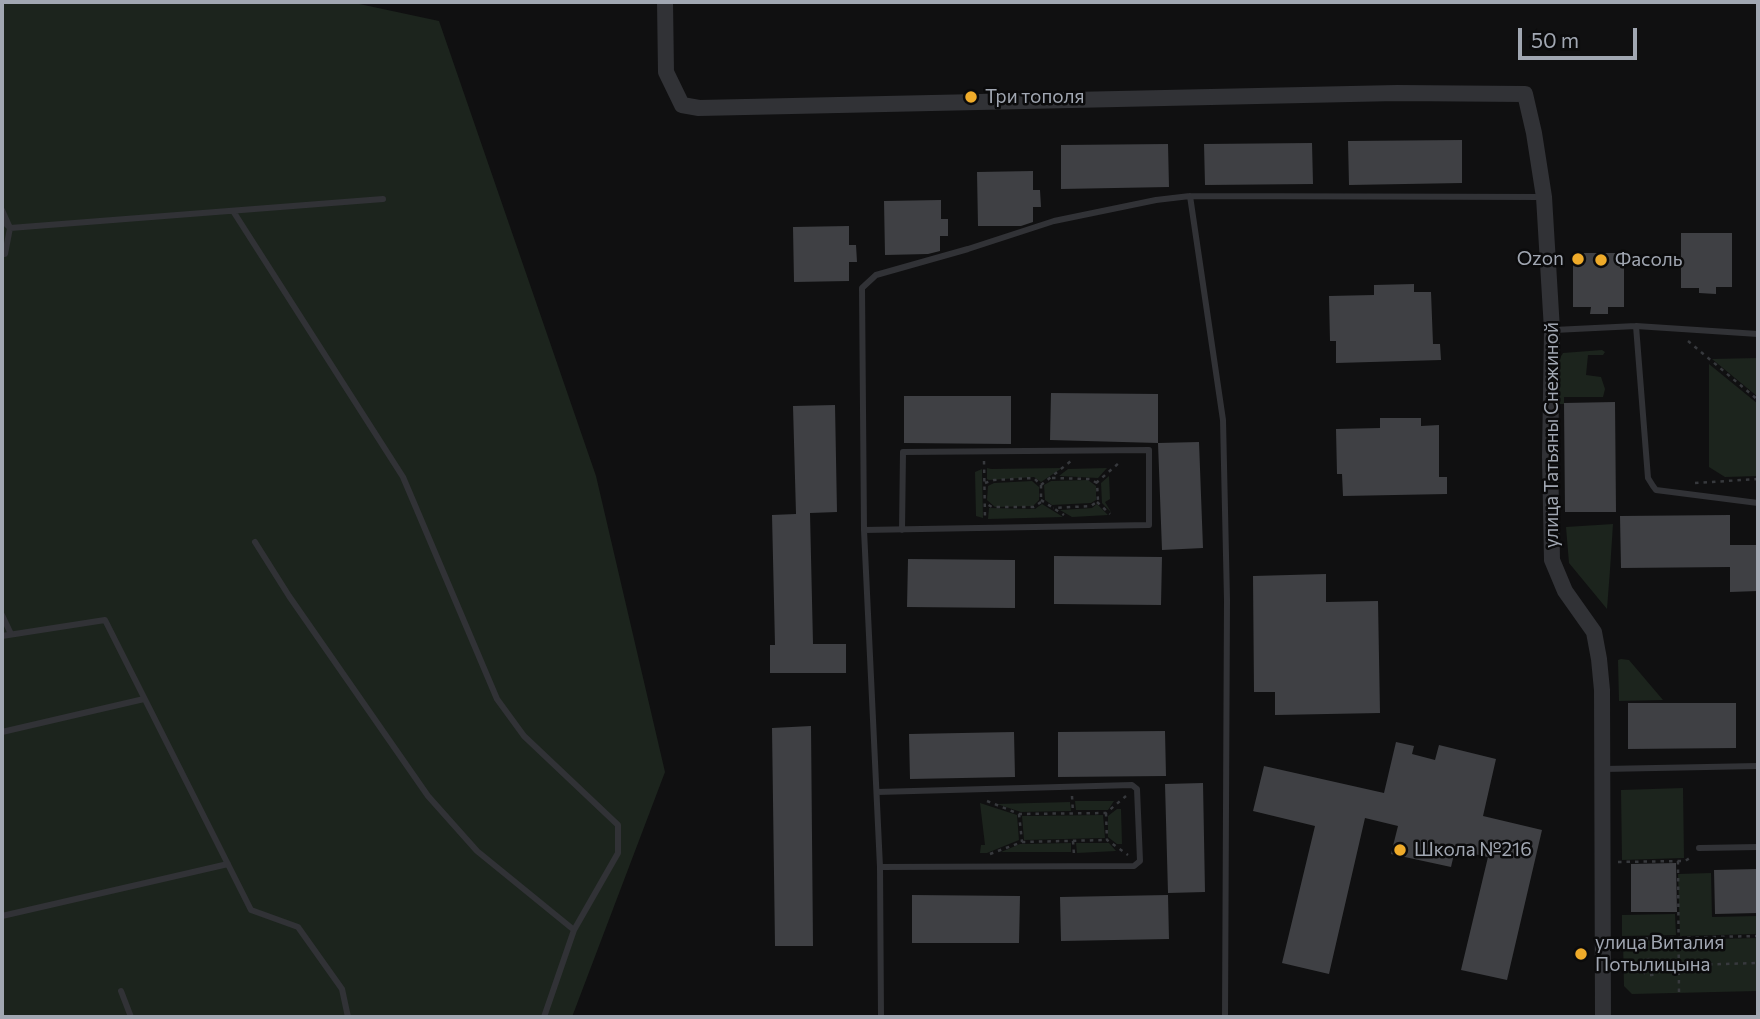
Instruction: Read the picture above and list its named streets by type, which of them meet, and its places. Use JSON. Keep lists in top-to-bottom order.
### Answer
{
  "streets": {
    "street": ["улица Татьяны Снежиной"]
  },
  "places": [
    "Три тополя",
    "Ozon",
    "Фасоль",
    "Школа №216",
    "улица Виталия Потылицына"
  ],
  "scale_bar": "50 m"
}
